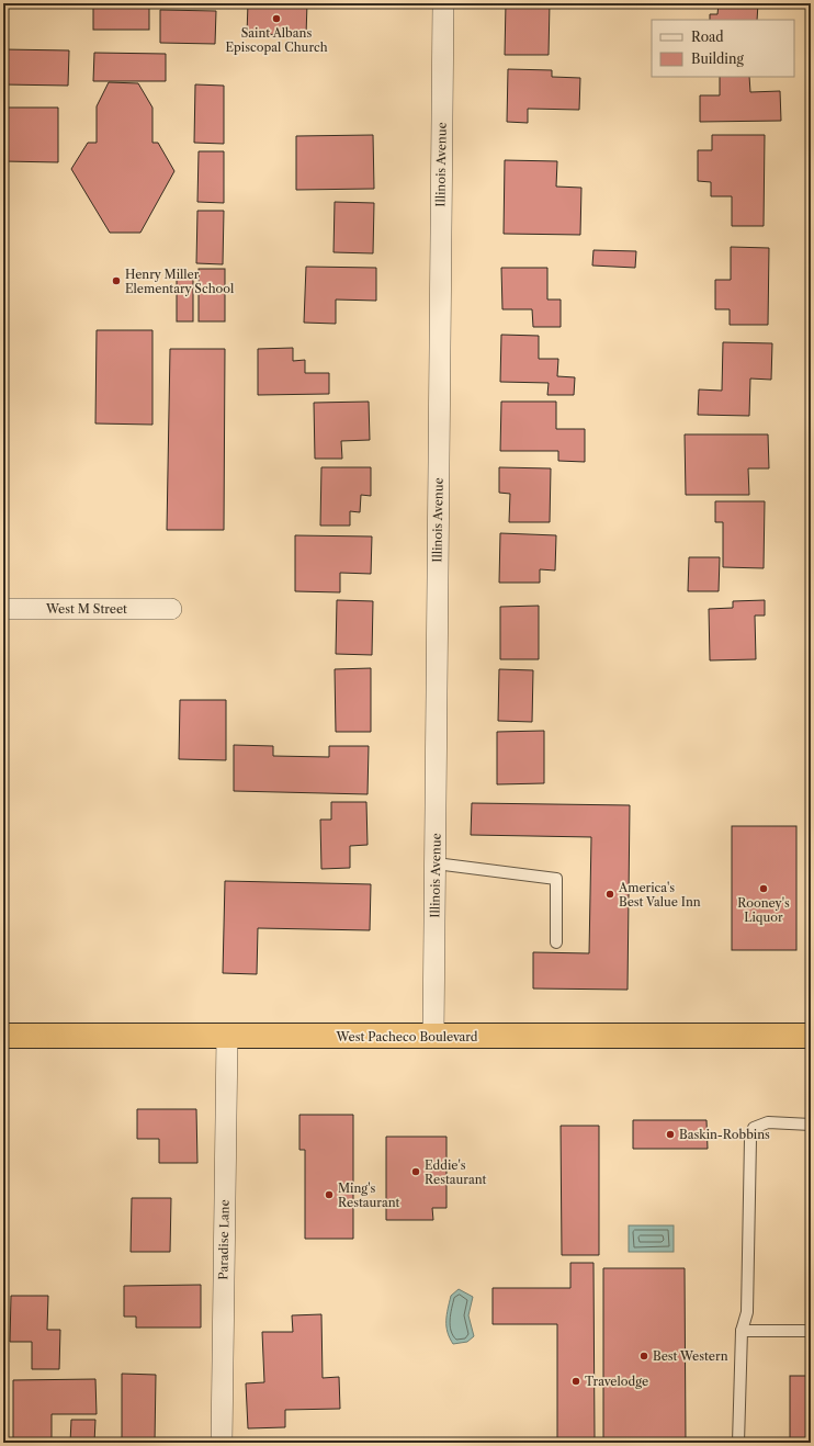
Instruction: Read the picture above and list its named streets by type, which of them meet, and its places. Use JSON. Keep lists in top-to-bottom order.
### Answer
{
  "streets": {
    "highway": ["West Pacheco Boulevard"],
    "street": ["Illinois Avenue", "West M Street", "Paradise Lane"]
  },
  "crossings": [
    ["Illinois Avenue", "West Pacheco Boulevard"],
    ["West Pacheco Boulevard", "Paradise Lane"]
  ],
  "places": [
    "Saint Albans Episcopal Church",
    "Henry Miller Elementary School",
    "Rooney's Liquor",
    "America's Best Value Inn",
    "Baskin-Robbins",
    "Eddie's Restaurant",
    "Ming's Restaurant",
    "Best Western",
    "Travelodge"
  ],
  "legend": ["Road", "Building"]
}
